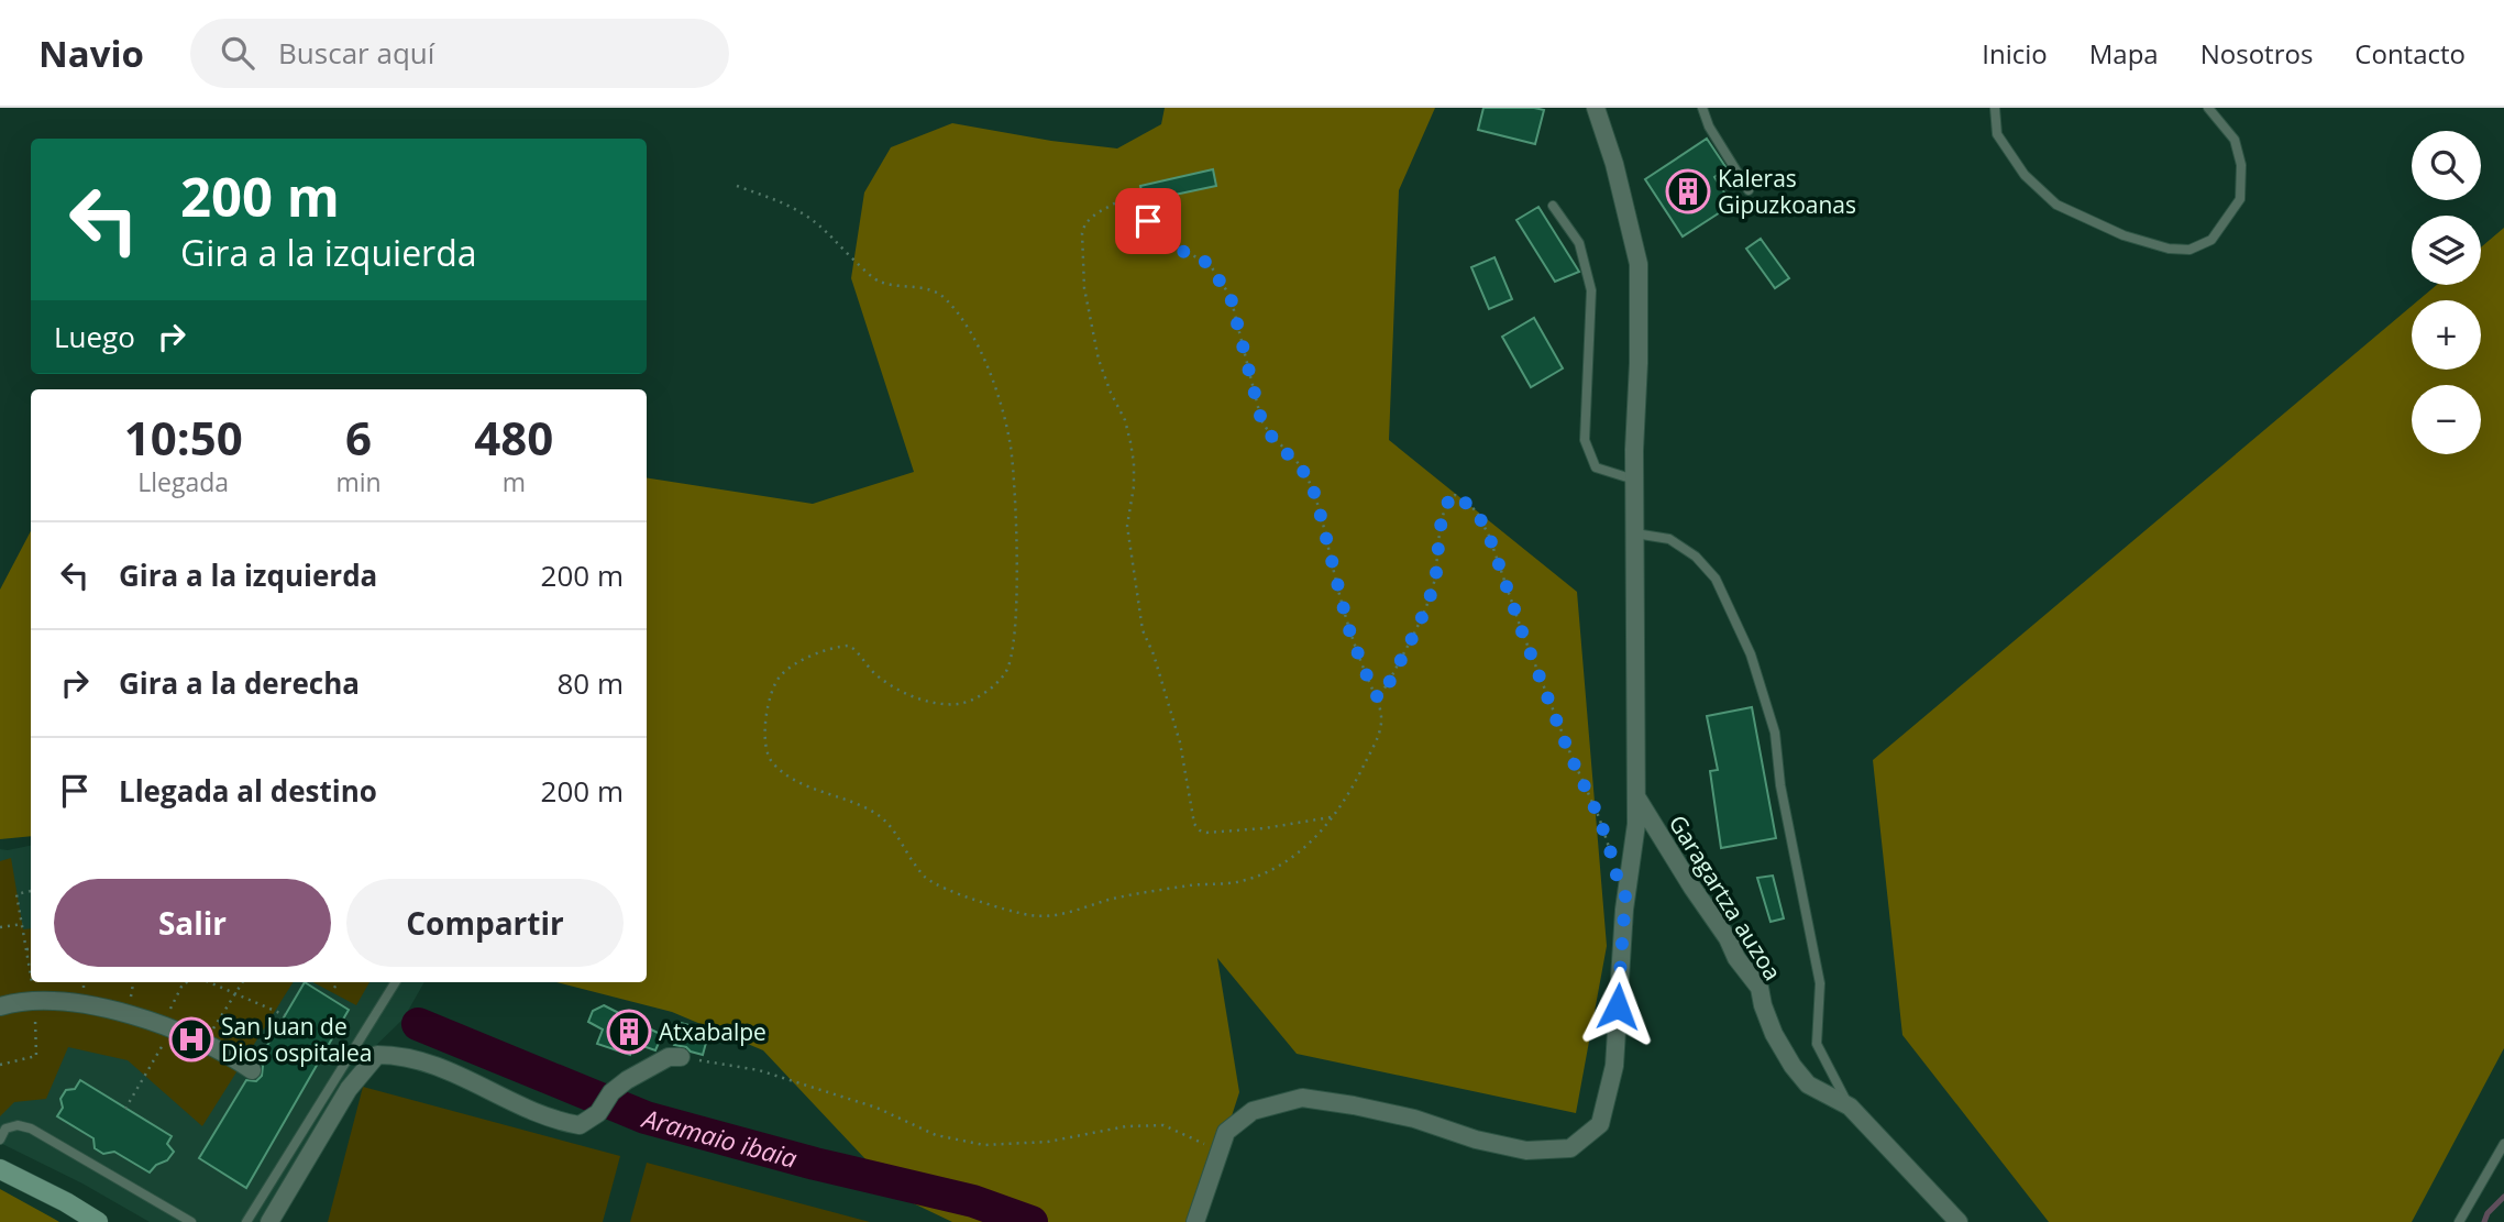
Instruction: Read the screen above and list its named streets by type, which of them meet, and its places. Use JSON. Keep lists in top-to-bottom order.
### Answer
{
  "streets": {
    "street": ["Garagartza auzoa"]
  },
  "water": ["Aramaio ibaia"],
  "places": {
    "building": ["Kaleras Gipuzkoanas", "Atxabalpe"],
    "hospital": ["San Juan de Dios ospitalea"]
  },
  "page": {
    "header": "Navio",
    "search": "Buscar aquí",
    "nav": [
      "Inicio",
      "Mapa",
      "Nosotros",
      "Contacto"
    ],
    "map_buttons": ["+", "−"],
    "turn": ["200 m", "Gira a la izquierda"],
    "then": "Luego",
    "eta": [
      "10:50",
      "Llegada",
      "6",
      "min",
      "480",
      "m"
    ],
    "list": [
      {
        "name": "Gira a la izquierda",
        "value": "200 m"
      },
      {
        "name": "Gira a la derecha",
        "value": "80 m"
      },
      {
        "name": "Llegada al destino",
        "value": "200 m"
      }
    ],
    "buttons": ["Salir", "Compartir"]
  }
}
